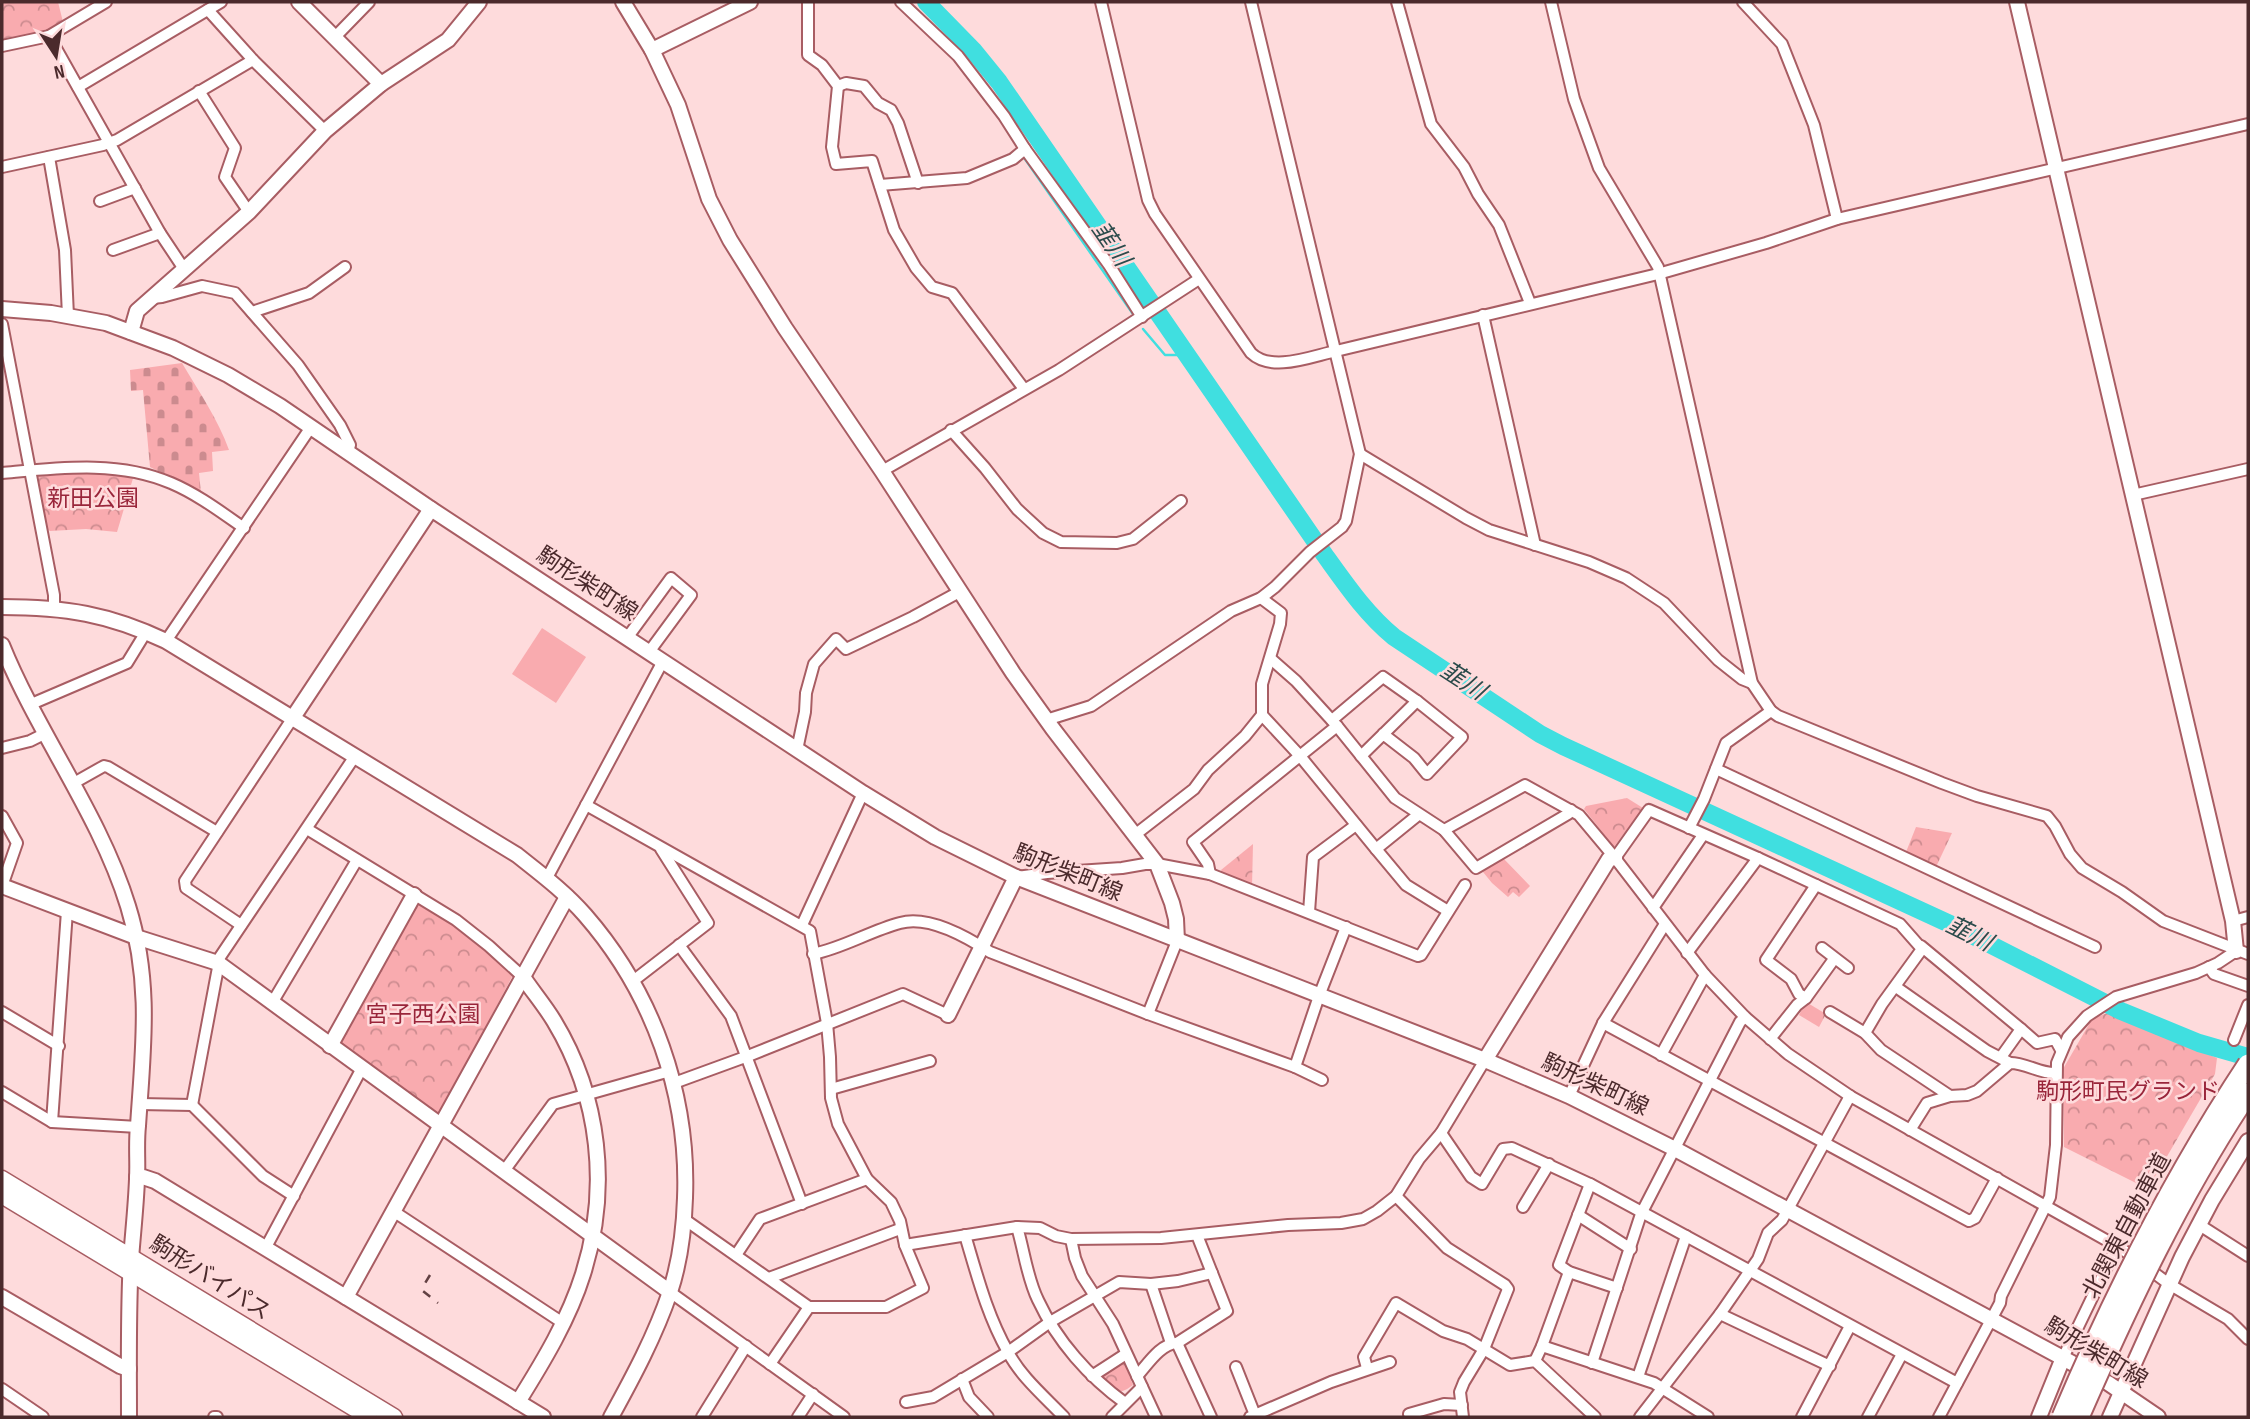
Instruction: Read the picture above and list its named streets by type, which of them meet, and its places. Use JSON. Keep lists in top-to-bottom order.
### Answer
{
  "streets": {
    "highway": ["北関東自動車道"],
    "main road": ["駒形バイパス"],
    "street": ["駒形柴町線"]
  },
  "water": ["韮川"],
  "parks": ["新田公園", "宮子西公園", "駒形町民グランド"],
  "north": "bottom"
}
